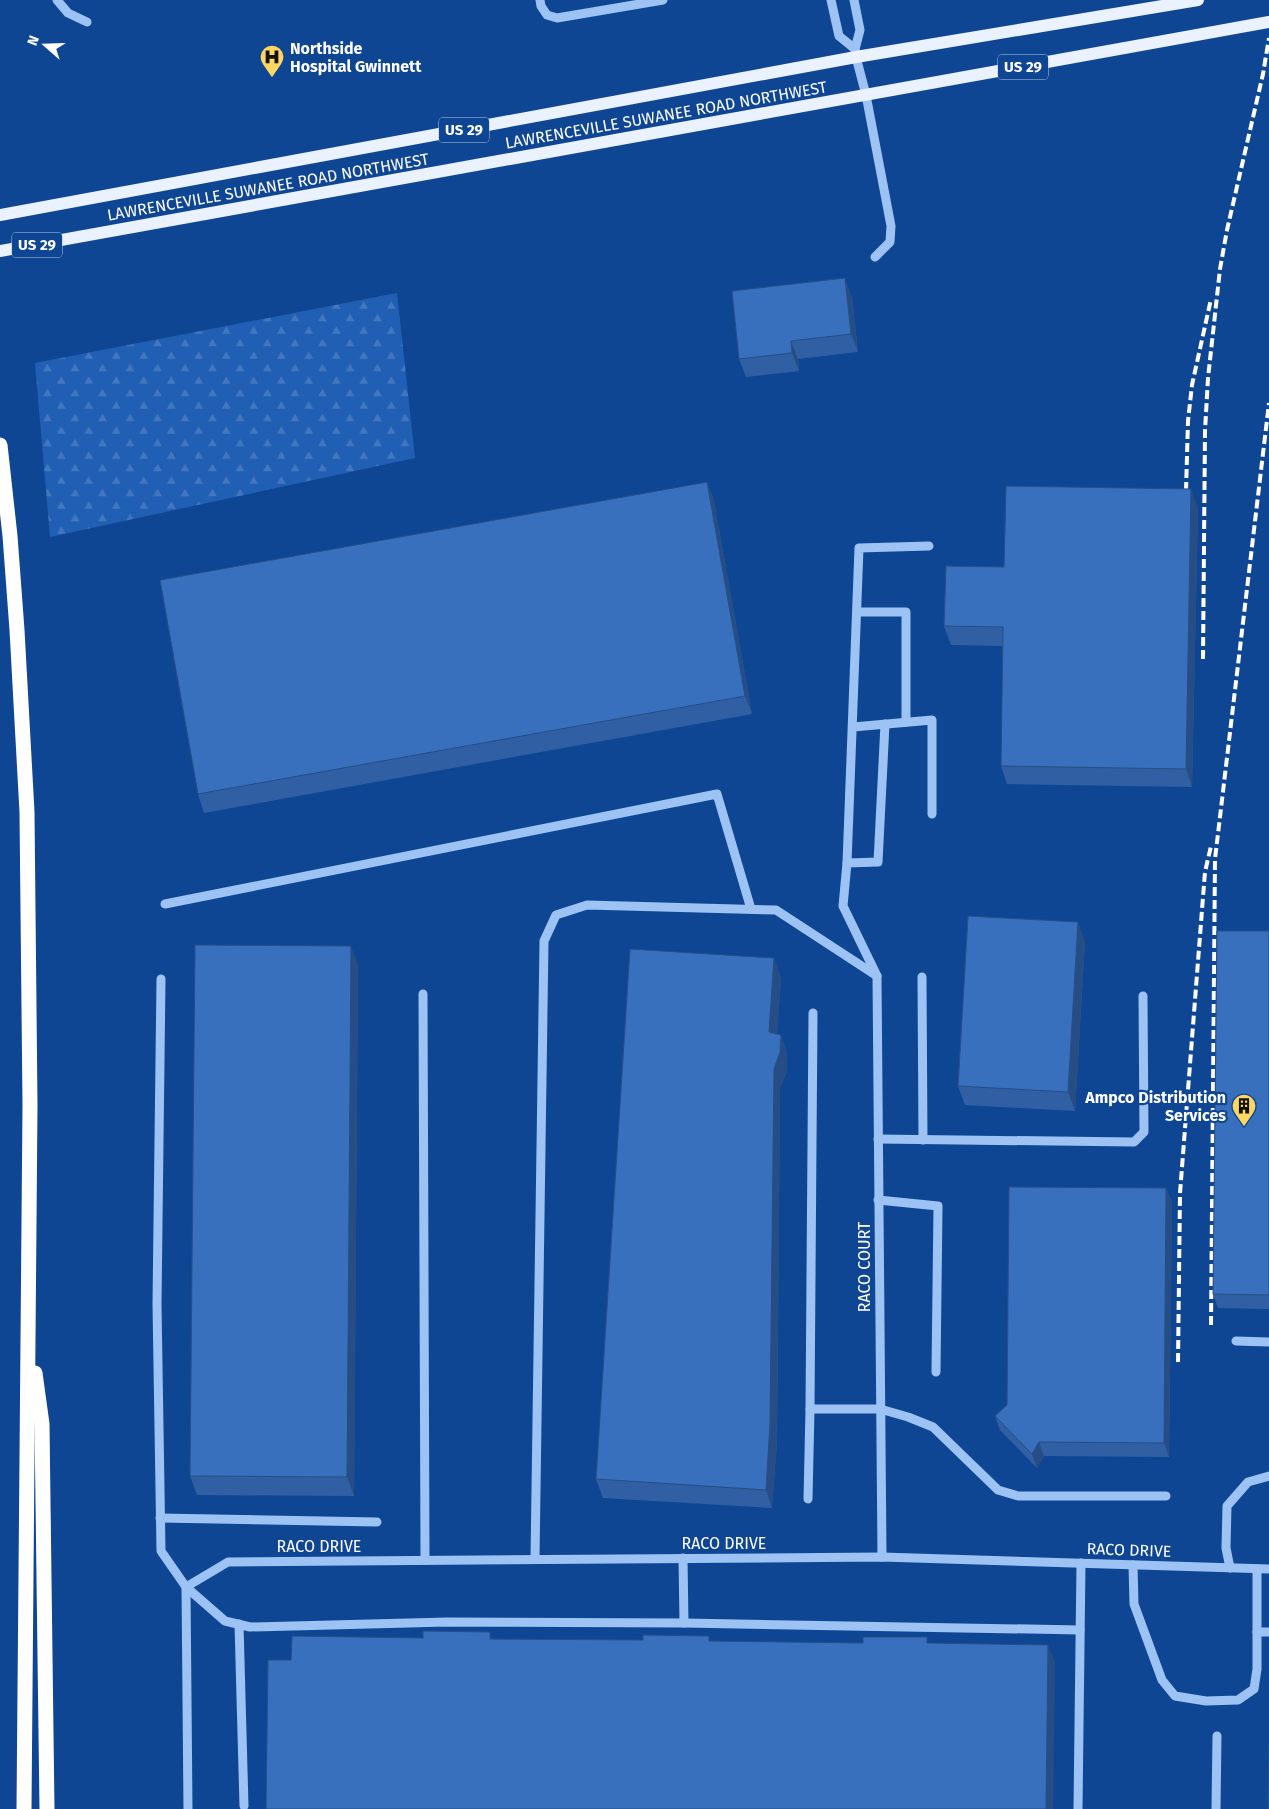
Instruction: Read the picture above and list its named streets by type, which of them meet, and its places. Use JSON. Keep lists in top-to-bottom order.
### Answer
{
  "streets": {
    "main road": ["US 29", "LAWRENCEVILLE SUWANEE ROAD NORTHWEST"],
    "street": ["RACO COURT", "RACO DRIVE"]
  },
  "crossings": [
    ["US 29", "LAWRENCEVILLE SUWANEE ROAD NORTHWEST"],
    ["RACO COURT", "RACO DRIVE"]
  ],
  "places": {
    "hospital": ["Northside Hospital Gwinnett"],
    "building": ["Ampco Distribution Services"]
  },
  "north": "left"
}
